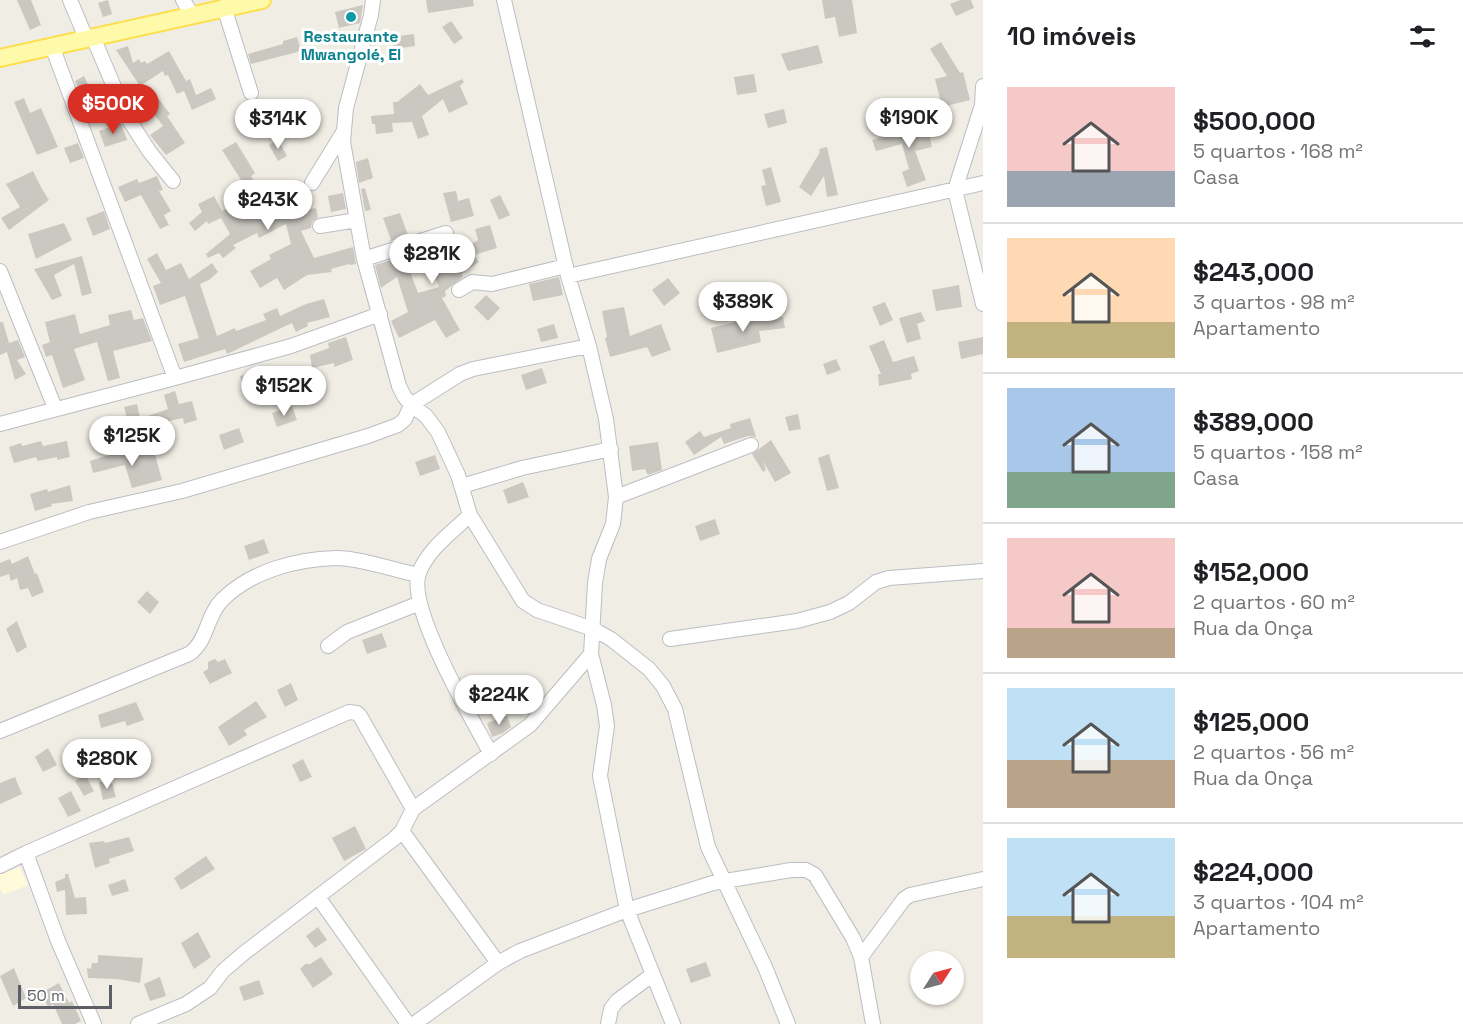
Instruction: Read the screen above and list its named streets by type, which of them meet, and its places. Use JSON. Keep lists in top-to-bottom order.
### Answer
{
  "places": ["Restaurante Mwangolé, El"],
  "scale_bar": "50 m",
  "north": "top right",
  "page": {
    "heading": "10 imóveis",
    "list": [
      {
        "name": "$500,000",
        "note": "5 quartos · 168 m² · Casa"
      },
      {
        "name": "$243,000",
        "note": "3 quartos · 98 m² · Apartamento"
      },
      {
        "name": "$389,000",
        "note": "5 quartos · 158 m² · Casa"
      },
      {
        "name": "$152,000",
        "note": "2 quartos · 60 m² · Rua da Onça"
      },
      {
        "name": "$125,000",
        "note": "2 quartos · 56 m² · Rua da Onça"
      },
      {
        "name": "$224,000",
        "note": "3 quartos · 104 m² · Apartamento"
      }
    ],
    "price": [
      "$500K",
      "$190K",
      "$314K",
      "$243K",
      "$281K",
      "$389K",
      "$152K",
      "$125K",
      "$224K",
      "$280K"
    ],
    "scale": "50 m"
  }
}
